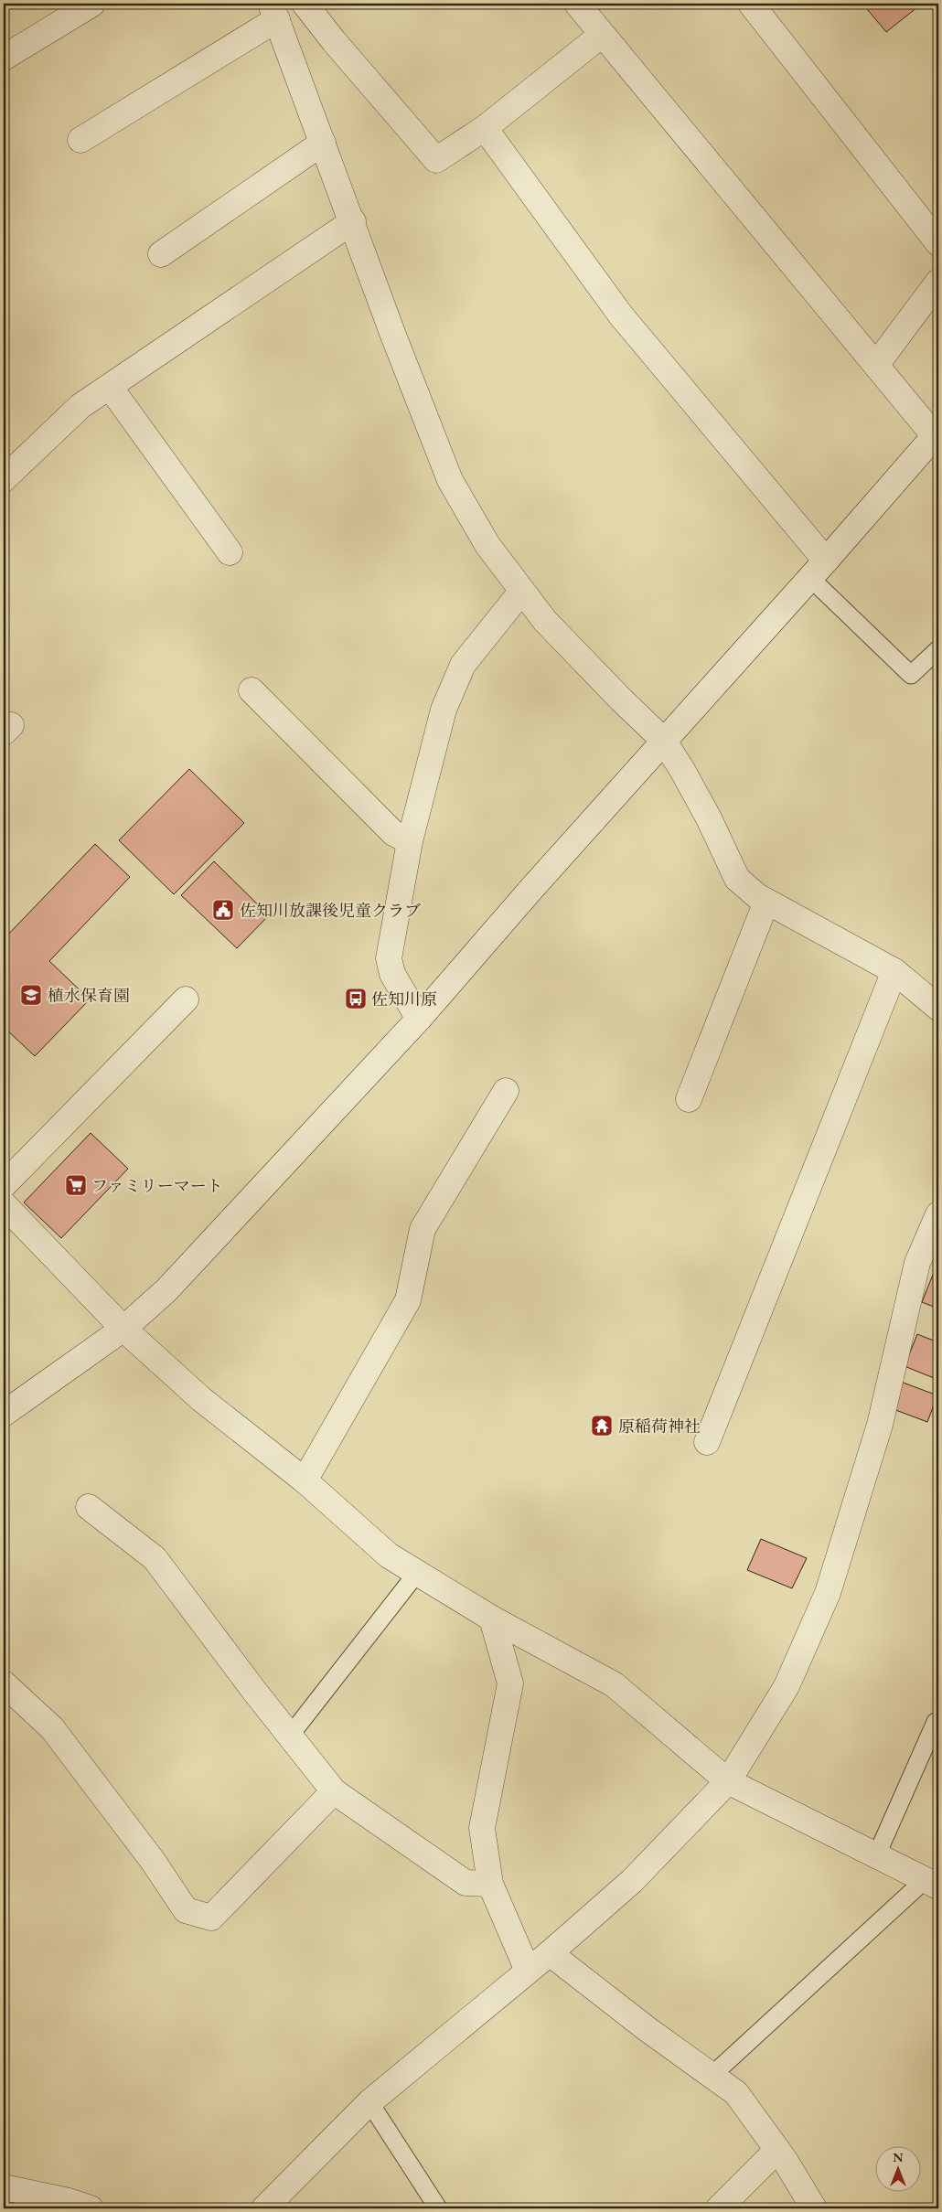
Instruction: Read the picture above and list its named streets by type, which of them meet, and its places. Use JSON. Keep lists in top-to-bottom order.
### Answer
{
  "places": {
    "public building": ["佐知川放課後児童クラブ"],
    "school or university": ["植水保育園"],
    "bus stop": ["佐知川原"],
    "supermarket": ["ファミリーマート"],
    "temple": ["原稲荷神社"]
  },
  "north": "top"
}
